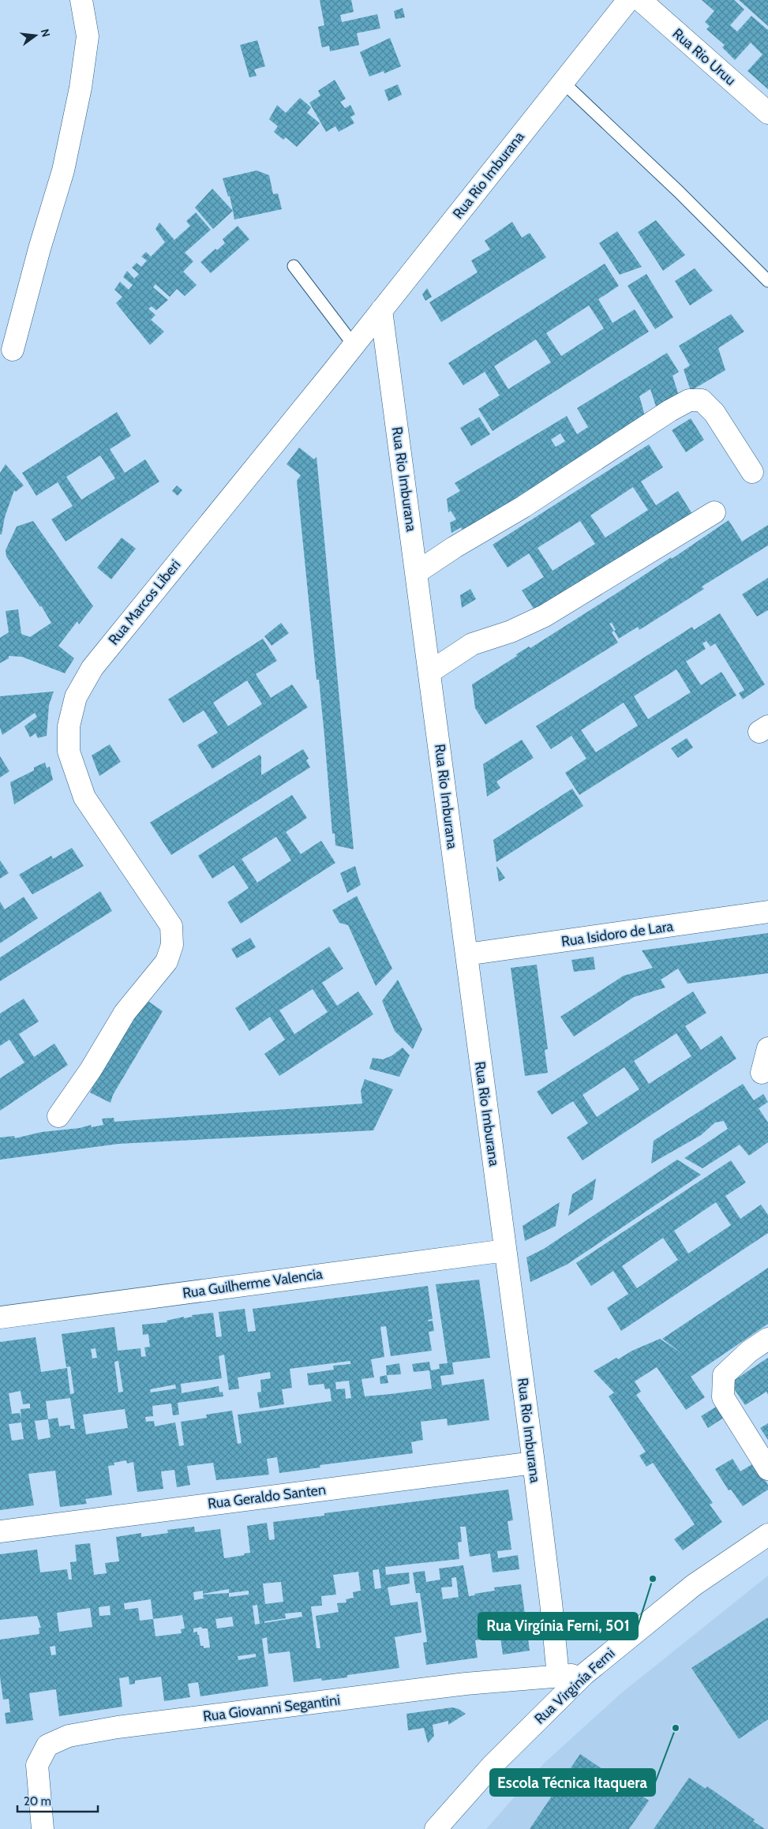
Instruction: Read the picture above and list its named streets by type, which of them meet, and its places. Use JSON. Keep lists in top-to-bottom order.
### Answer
{
  "streets": {
    "street": [
      "Rua Rio Uruu",
      "Rua Rio Imburana",
      "Rua Marcos Liberi",
      "Rua Isidoro de Lara",
      "Rua Guilherme Valencia",
      "Rua Geraldo Santen",
      "Rua Virginía Ferni",
      "Rua Giovanni Segantini"
    ]
  },
  "crossings": [
    ["Rua Rio Imburana", "Rua Marcos Liberi"],
    ["Rua Rio Imburana", "Rua Isidoro de Lara"],
    ["Rua Rio Imburana", "Rua Guilherme Valencia"],
    ["Rua Rio Imburana", "Rua Geraldo Santen"],
    ["Rua Rio Imburana", "Rua Giovanni Segantini"],
    ["Rua Virginía Ferni", "Rua Giovanni Segantini"]
  ],
  "places": ["Rua Virgínia Ferni, 501", "Escola Técnica Itaquera"],
  "scale_bar": "20 m",
  "north": "right"
}
